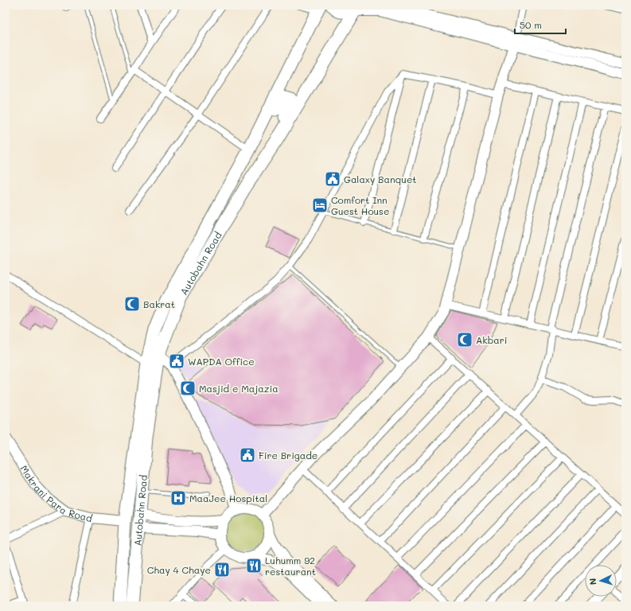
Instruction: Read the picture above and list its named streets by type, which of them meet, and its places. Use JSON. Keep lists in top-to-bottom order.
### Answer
{
  "streets": {
    "highway": ["Autobahn Road"],
    "main road": ["Makrani Para Road"]
  },
  "crossings": [
    ["Autobahn Road", "Makrani Para Road"]
  ],
  "places": {
    "public building": ["Galaxy Banquet", "WAPDA Office", "Fire Brigade"],
    "hotel": ["Comfort Inn Guest House"],
    "mosque": ["Bakrat", "Akbari", "Masjid e Majazia"],
    "hospital": ["MaaJee Hospital"],
    "restaurant": ["Luhumm 92 restaurant", "Chay 4 Chaye"]
  },
  "scale_bar": "50 m",
  "north": "left"
}
